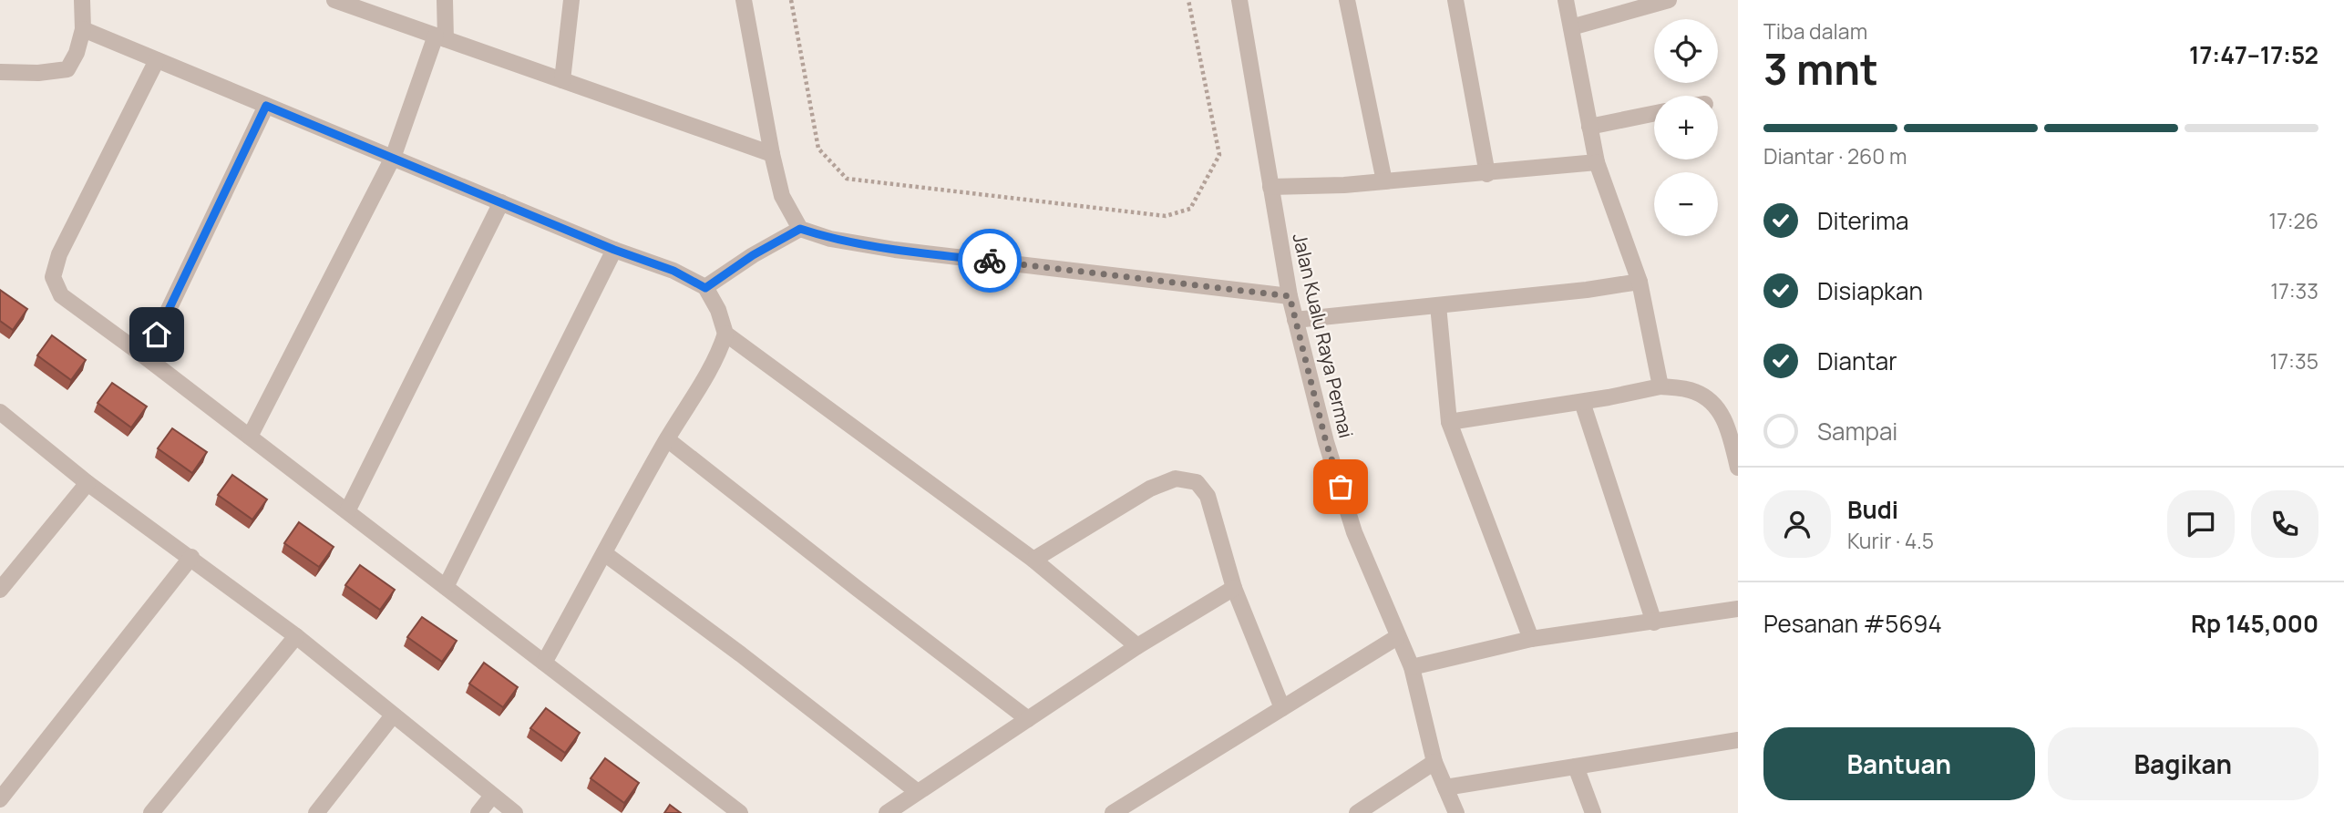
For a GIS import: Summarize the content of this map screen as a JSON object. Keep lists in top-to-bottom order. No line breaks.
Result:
{"streets":{"street":["Jalan Kualu Raya Permai"]},"page":{"heading":["3 mnt","Tiba dalam","17:47–17:52"],"panel":["Budi","Kurir · 4.5","Pesanan #5694","Rp 145,000"],"map_buttons":["+","−"],"bar":"Diantar · 260 m","list":[["Diterima","17:26"],["Disiapkan","17:33"],["Diantar","17:35"],"Sampai"],"buttons":["Bantuan","Bagikan"]}}
